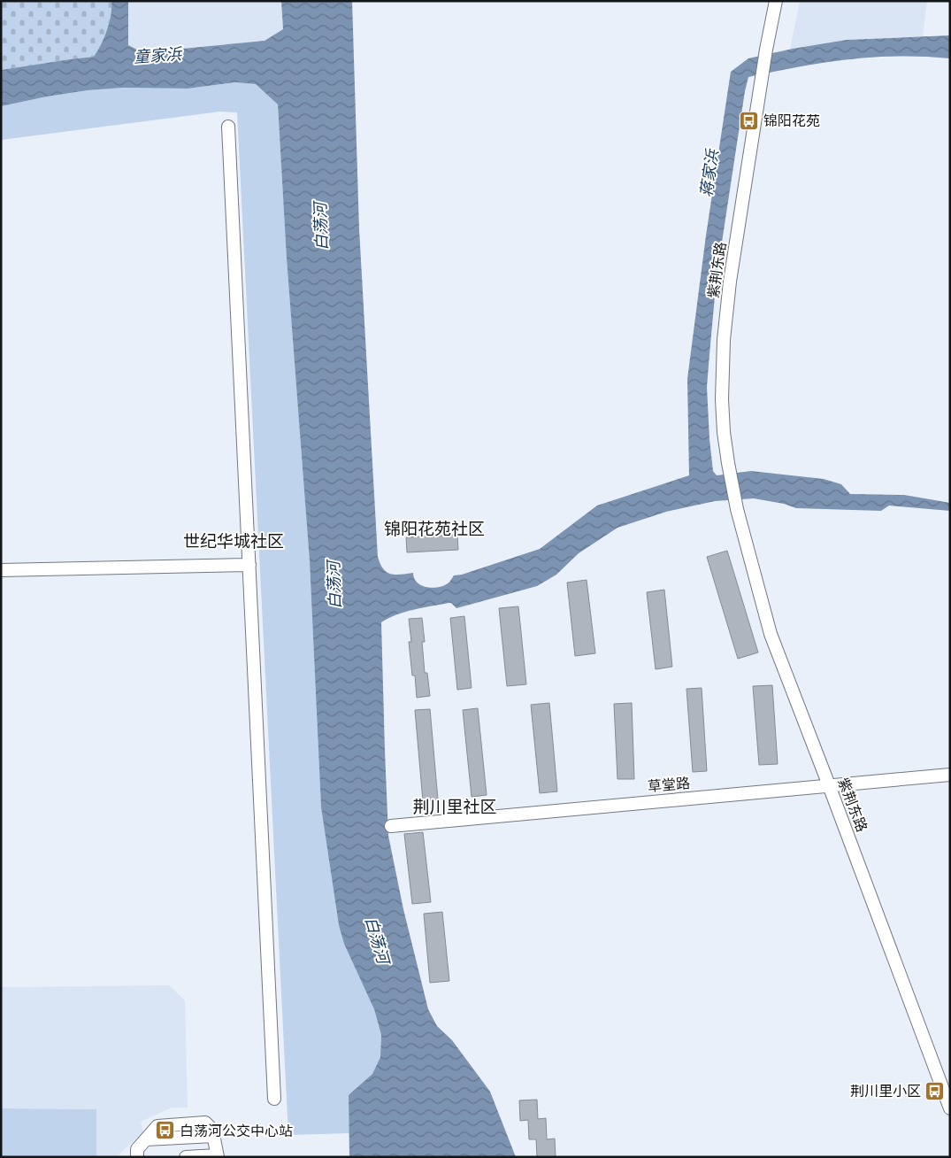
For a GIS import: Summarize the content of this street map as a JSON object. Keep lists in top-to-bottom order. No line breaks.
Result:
{"streets":{"street":["紫荆东路","草堂路"]},"crossings":[["紫荆东路","草堂路"]],"districts":["锦阳花苑社区","世纪华城社区","荆川里社区"],"water":["童家浜","蒋家浜","白荡河"],"places":{"bus stop":["锦阳花苑","荆川里小区","白荡河公交中心站"]}}
